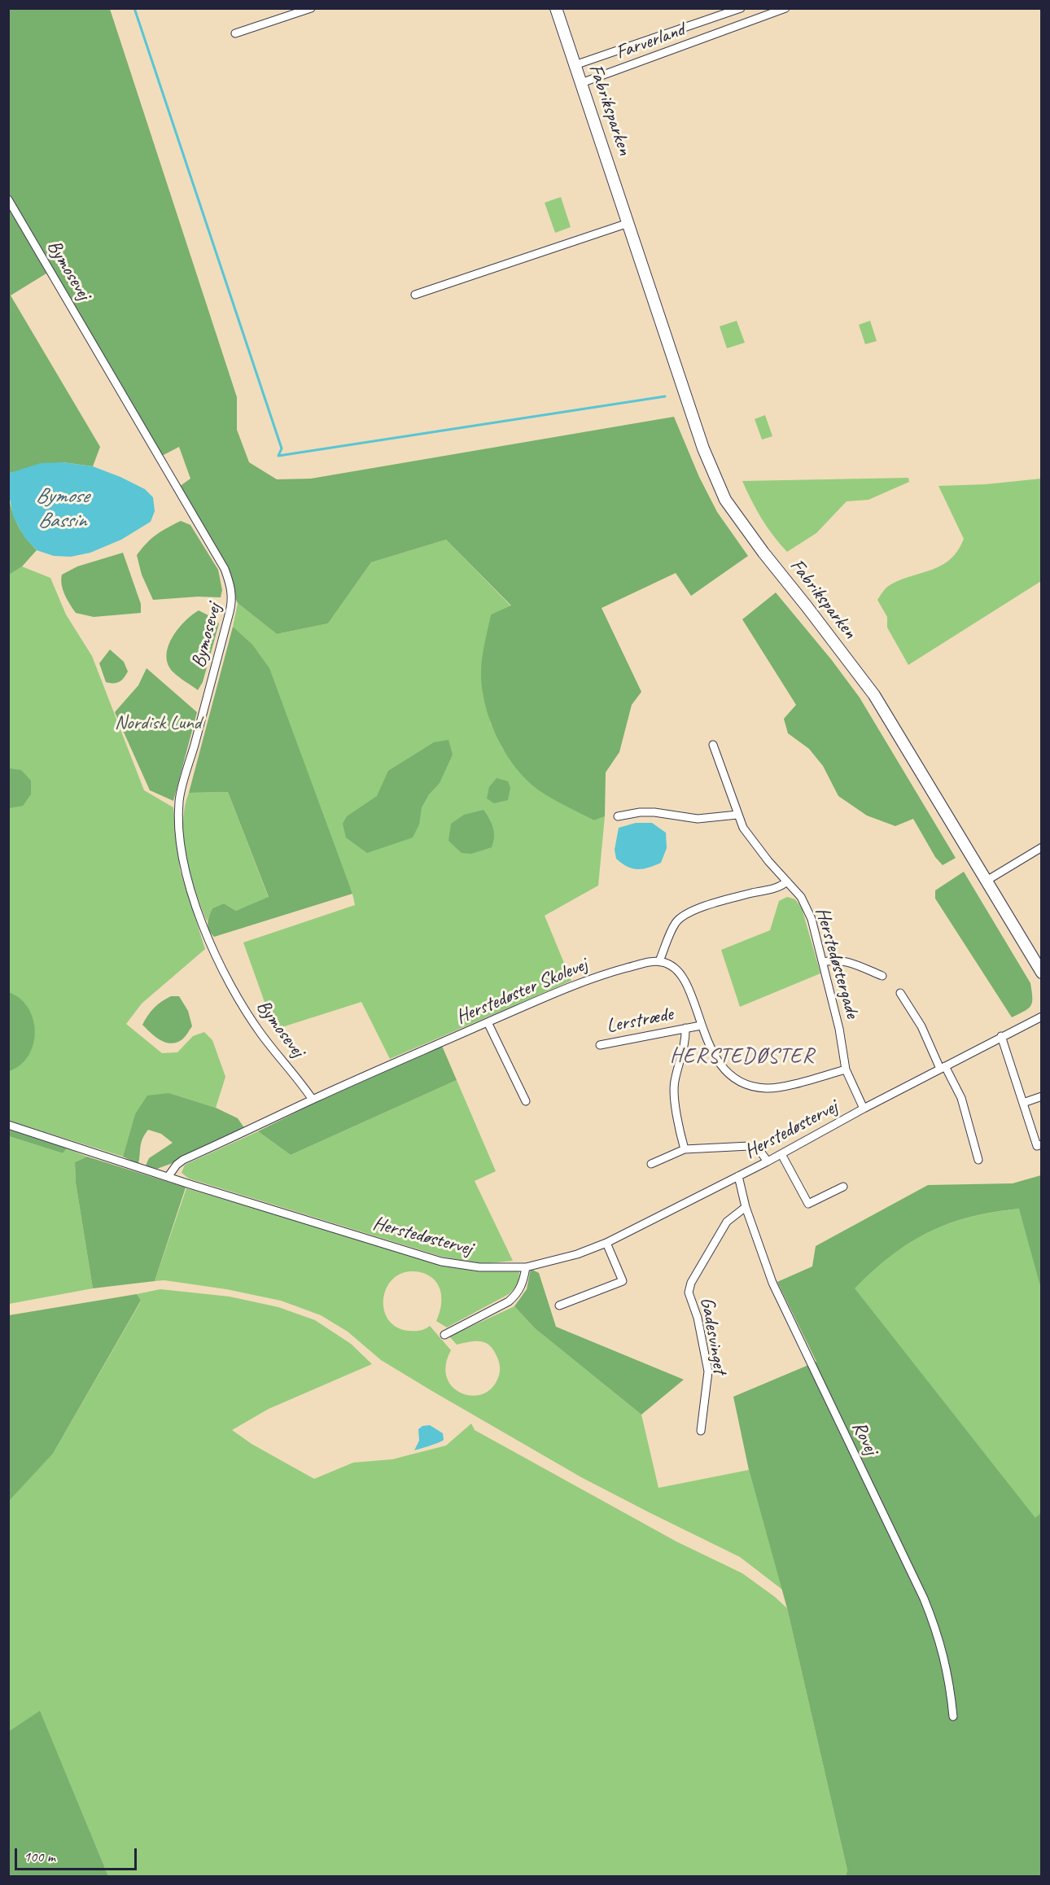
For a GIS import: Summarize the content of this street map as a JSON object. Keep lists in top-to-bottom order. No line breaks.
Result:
{"streets":{"street":["Farverland","Fabriksparken","Bymosevej","Herstedøstergade","Herstedøster Skolevej","Lerstræde","Herstedøstervej","Gadesvinget","Rovej"]},"crossings":[["Farverland","Fabriksparken"],["Bymosevej","Herstedøster Skolevej"],["Herstedøstergade","Herstedøstervej"],["Herstedøster Skolevej","Herstedøstervej"],["Herstedøstervej","Rovej"],["Gadesvinget","Rovej"]],"districts":["HERSTEDØSTER"],"water":["Bymose Bassin"],"parks":["Nordisk Lund"],"scale_bar":"100 m"}
